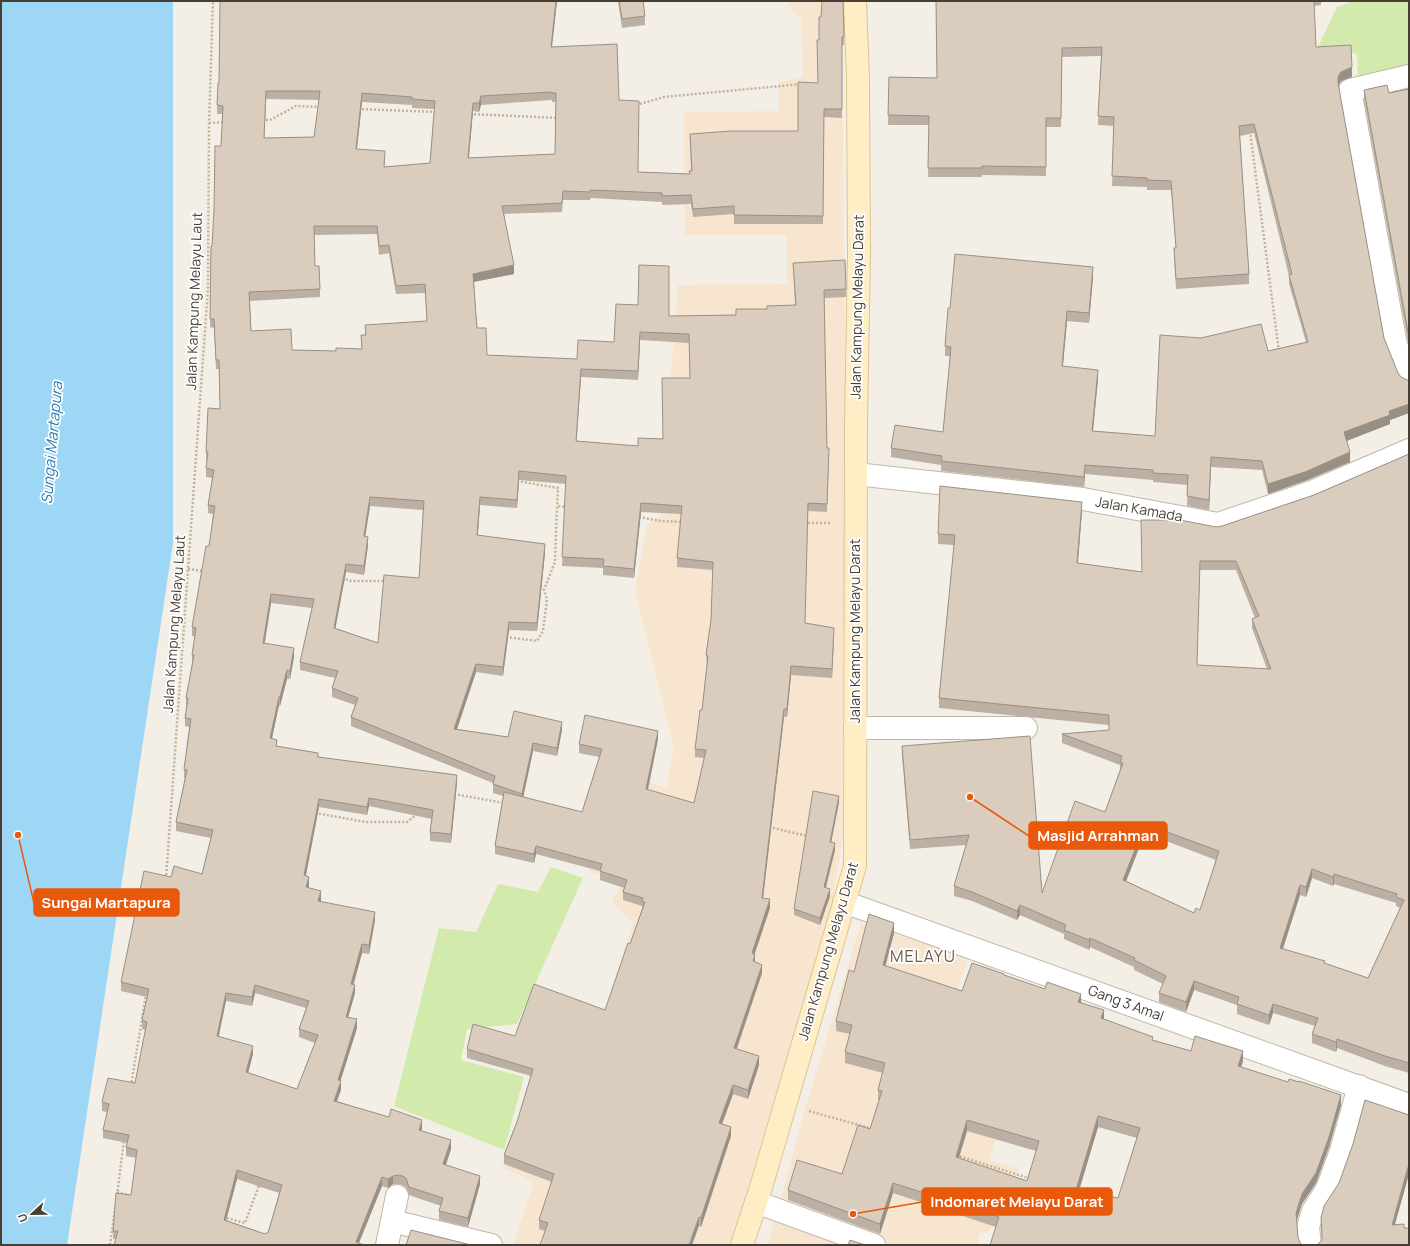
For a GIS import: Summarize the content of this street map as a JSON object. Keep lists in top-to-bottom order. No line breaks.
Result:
{"streets":{"main road":["Jalan Kampung Melayu Darat"],"street":["Jalan Kamada","Gang 3 Amal"],"path":["Jalan Kampung Melayu Laut"]},"crossings":[["Jalan Kampung Melayu Darat","Jalan Kamada"],["Jalan Kampung Melayu Darat","Gang 3 Amal"]],"districts":["MELAYU"],"water":["Sungai Martapura"],"places":["Masjid Arrahman","Sungai Martapura","Indomaret Melayu Darat"],"north":"left"}
